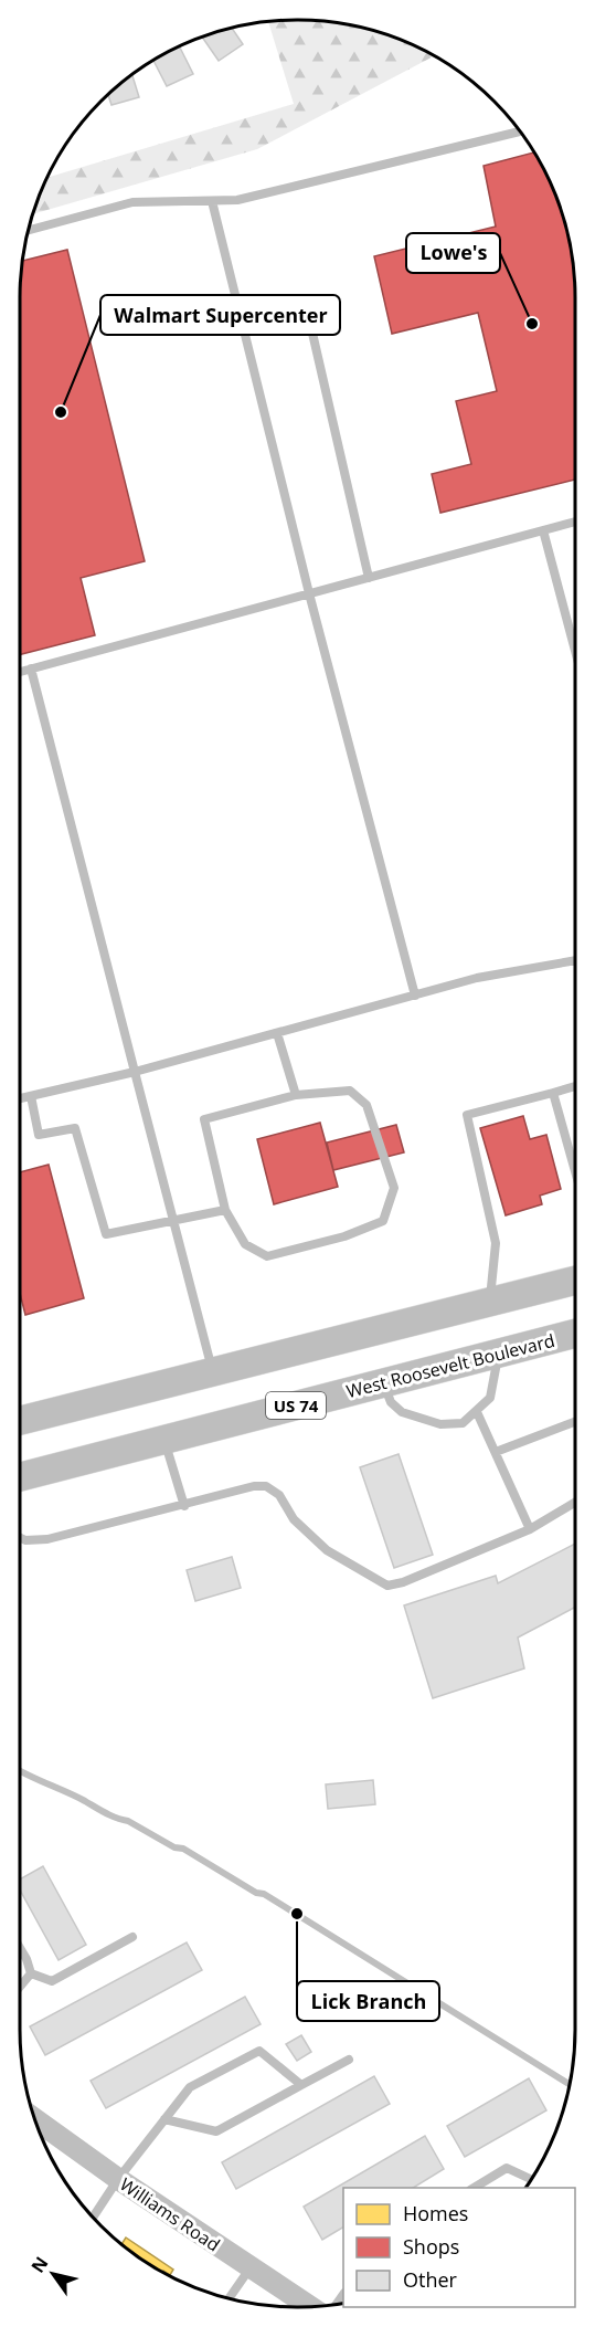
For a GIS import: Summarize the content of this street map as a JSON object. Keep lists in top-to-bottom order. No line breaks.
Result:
{"streets":{"highway":["West Roosevelt Boulevard","US 74"],"street":["Williams Road"]},"places":["Lowe's","Walmart Supercenter","Lick Branch"],"legend":["Homes","Shops","Other"],"north":"top left"}
